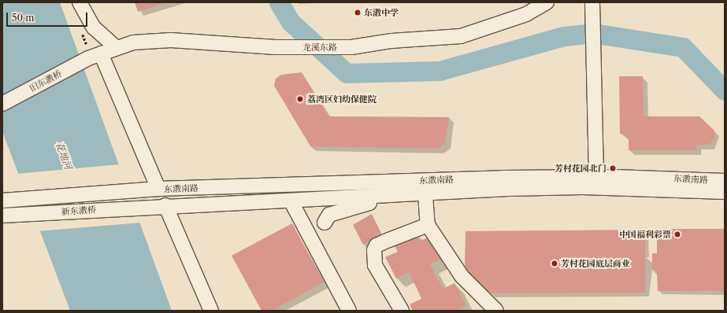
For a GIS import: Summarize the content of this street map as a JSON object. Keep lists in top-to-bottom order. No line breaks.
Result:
{"streets":{"street":["龙溪东路","旧东漖桥","东漖南路","新东漖桥"]},"crossings":[["龙溪东路","旧东漖桥"],["东漖南路","新东漖桥"]],"water":["花地河"],"places":["东漖中学","荔湾区妇幼保健院","芳村花园北门","中国福利彩票","芳村花园底层商业"],"scale_bar":"50 m"}
